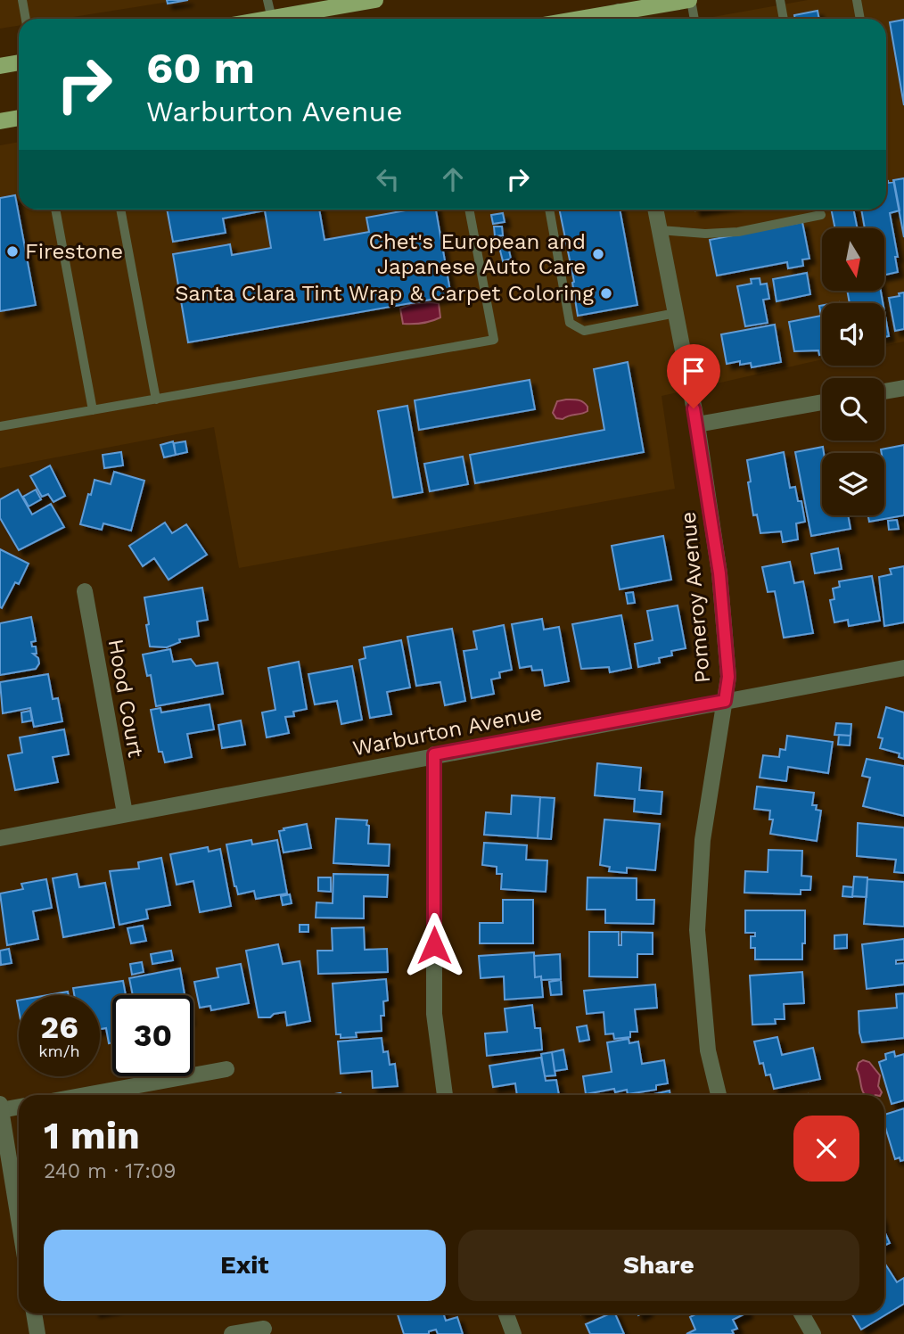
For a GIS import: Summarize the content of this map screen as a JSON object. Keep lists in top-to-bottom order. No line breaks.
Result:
{"streets":{"street":["Pomeroy Avenue","Hood Court","Warburton Avenue"]},"crossings":[["Pomeroy Avenue","Warburton Avenue"],["Hood Court","Warburton Avenue"]],"places":["Firestone","Chet's European and Japanese Auto Care","Santa Clara Tint Wrap & Carpet Coloring"],"north":"bottom","page":{"turn":["60 m","Warburton Avenue"],"speed":"26 km/h","limit":"30","heading":["1 min","240 m · 17:09"],"buttons":["Exit","Share"]}}
